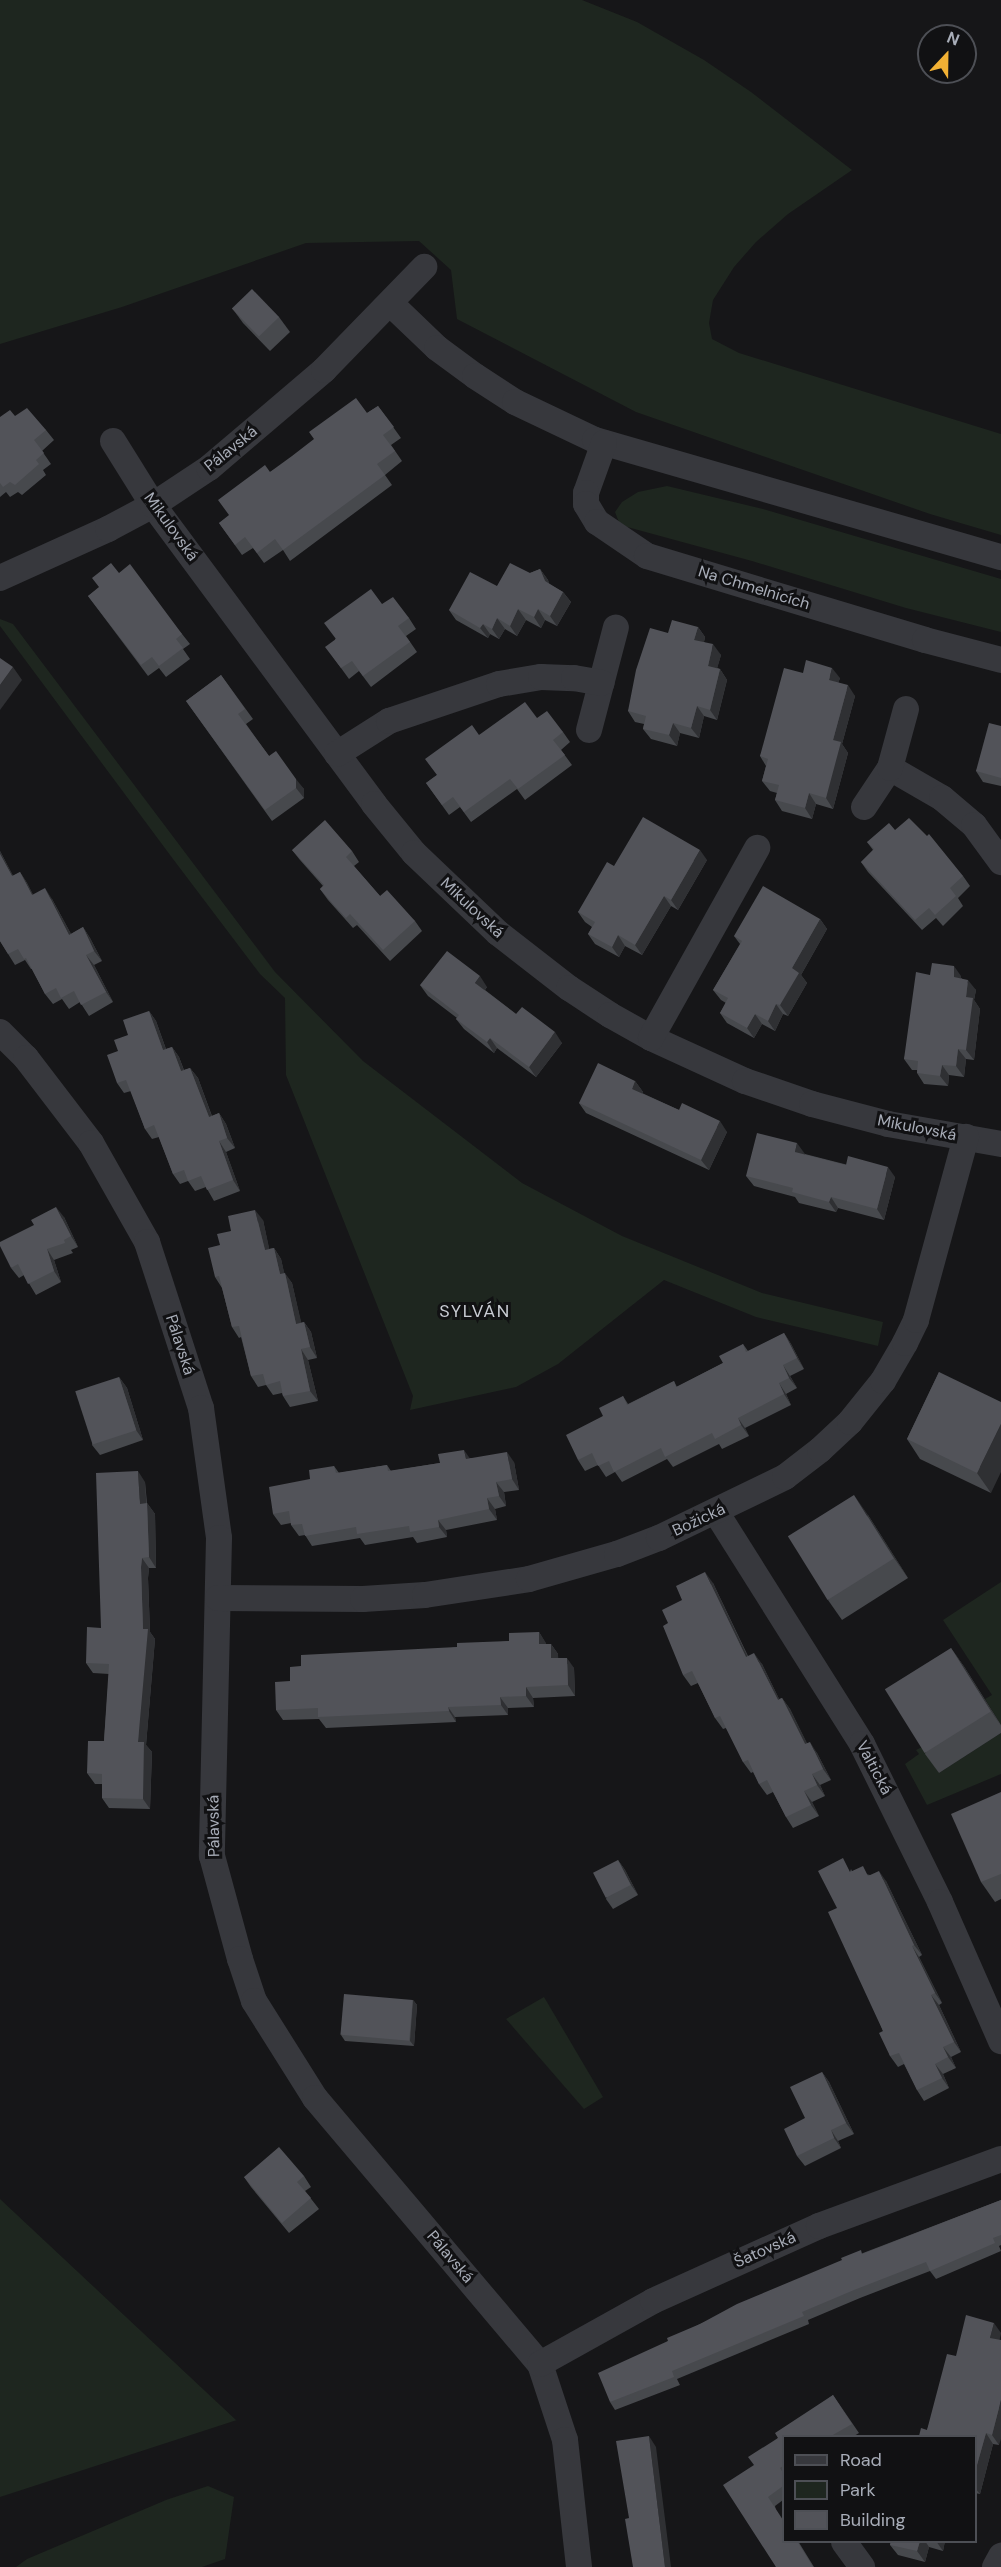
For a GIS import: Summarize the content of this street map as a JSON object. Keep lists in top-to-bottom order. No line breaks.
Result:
{"streets":{"street":["Pálavská","Mikulovská","Na Chmelnicích","Božická","Valtická","Šatovská"]},"crossings":[["Pálavská","Mikulovská"],["Pálavská","Božická"],["Pálavská","Šatovská"],["Mikulovská","Božická"],["Božická","Valtická"]],"districts":["SYLVÁN"],"legend":["Road","Park","Building"],"north":"top"}
